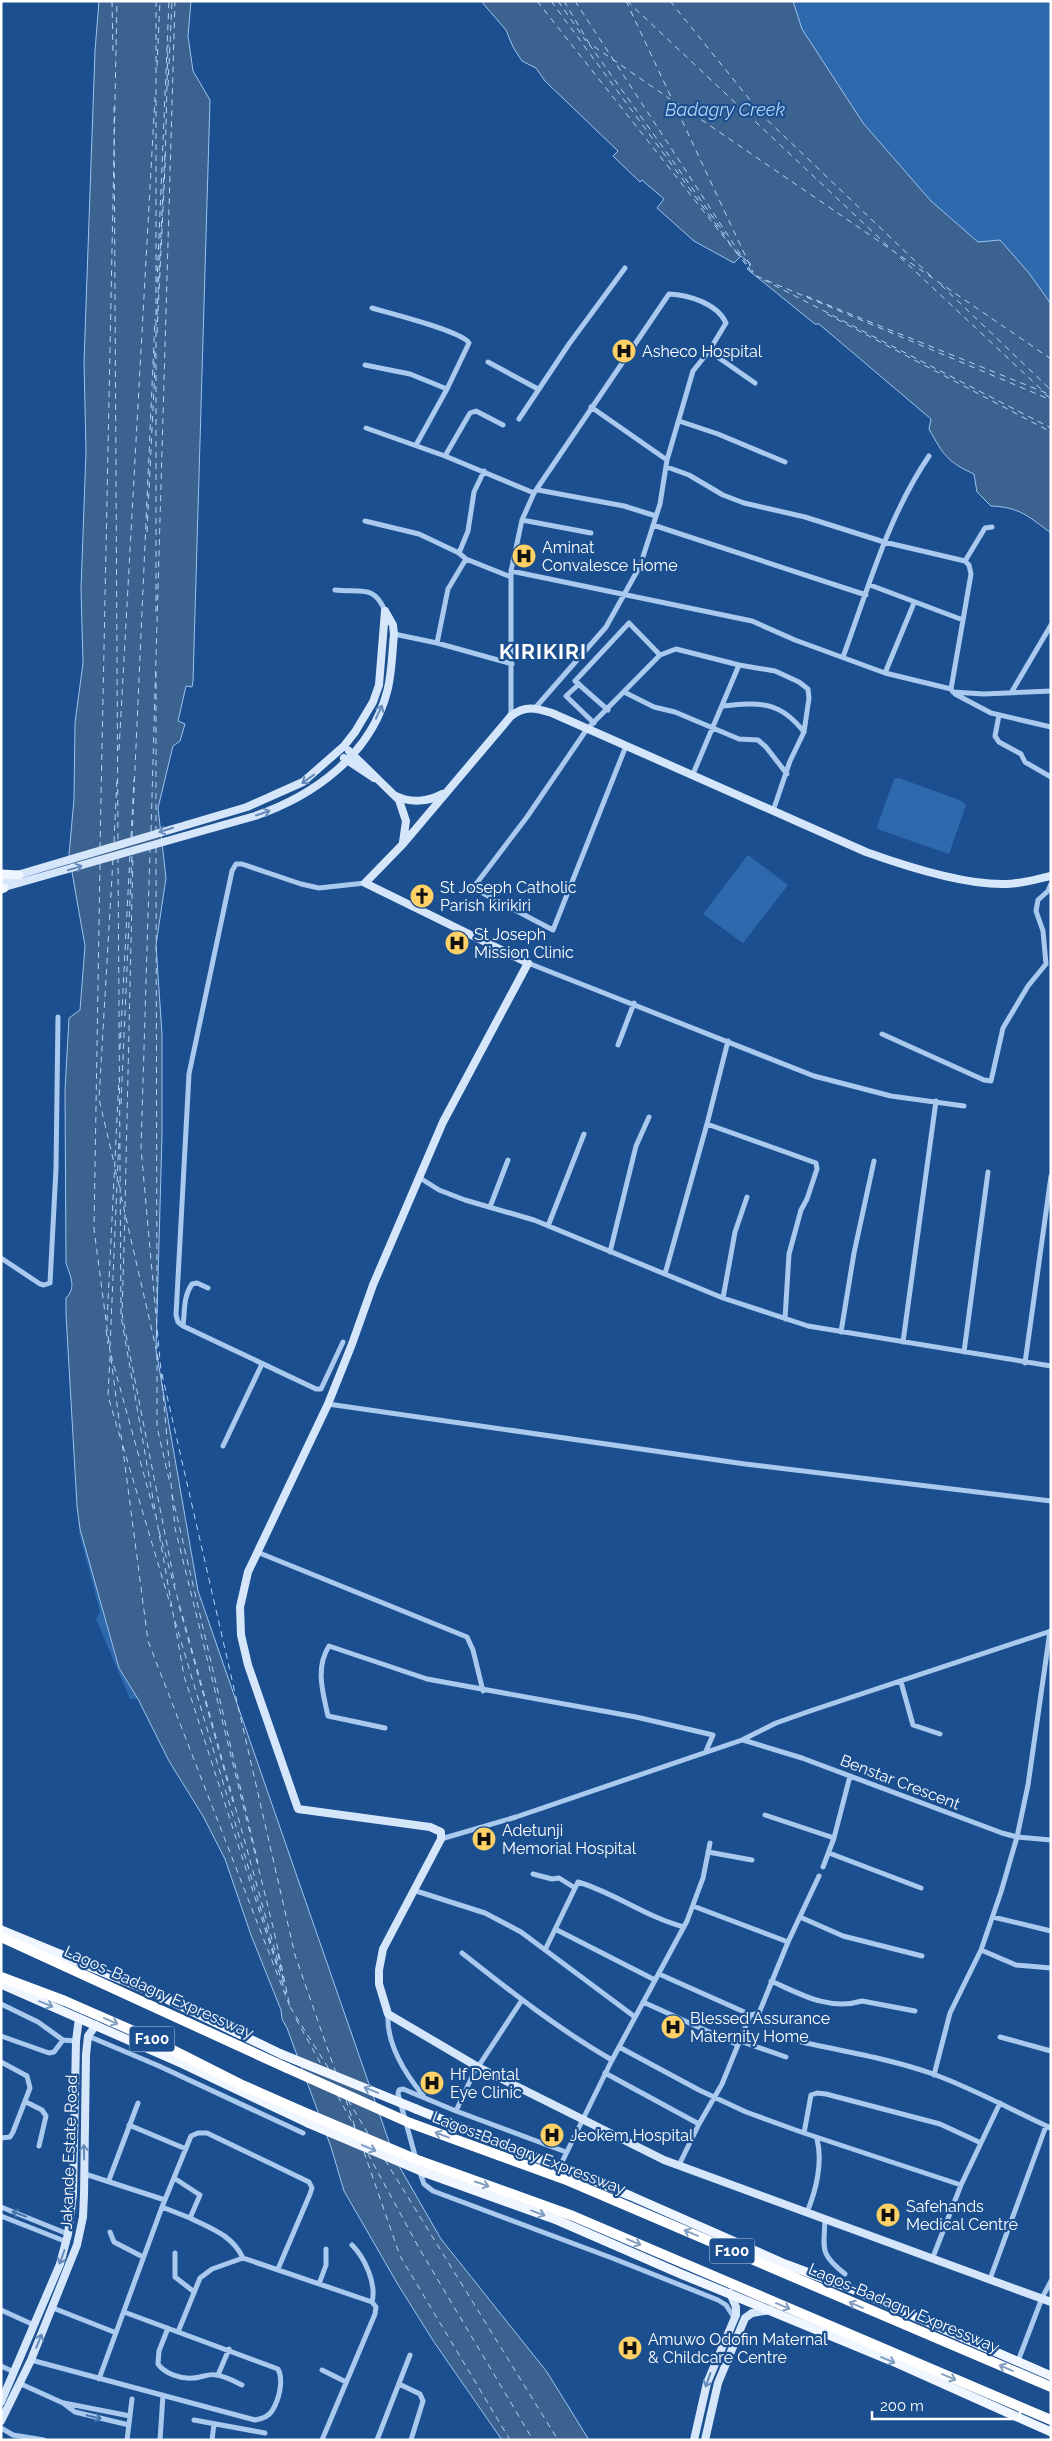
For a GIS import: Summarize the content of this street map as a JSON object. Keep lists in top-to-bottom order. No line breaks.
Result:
{"streets":{"highway":["Lagos-Badagry Expressway","F100"],"main road":["Jakande Estate Road"],"street":["Benstar Crescent"]},"districts":["KIRIKIRI"],"water":["Badagry Creek"],"places":{"hospital":["Asheco Hospital","Aminat Convalesce Home","St Joseph Mission Clinic","Adetunji Memorial Hospital","Blessed Assurance Maternity Home","Hf Dental Eye Clinic","Jeokem Hospital","Safehands Medical Centre","Amuwo Odofin Maternal & Childcare Centre"],"church":["St Joseph Catholic Parish kirikiri"]},"scale_bar":"200 m"}
